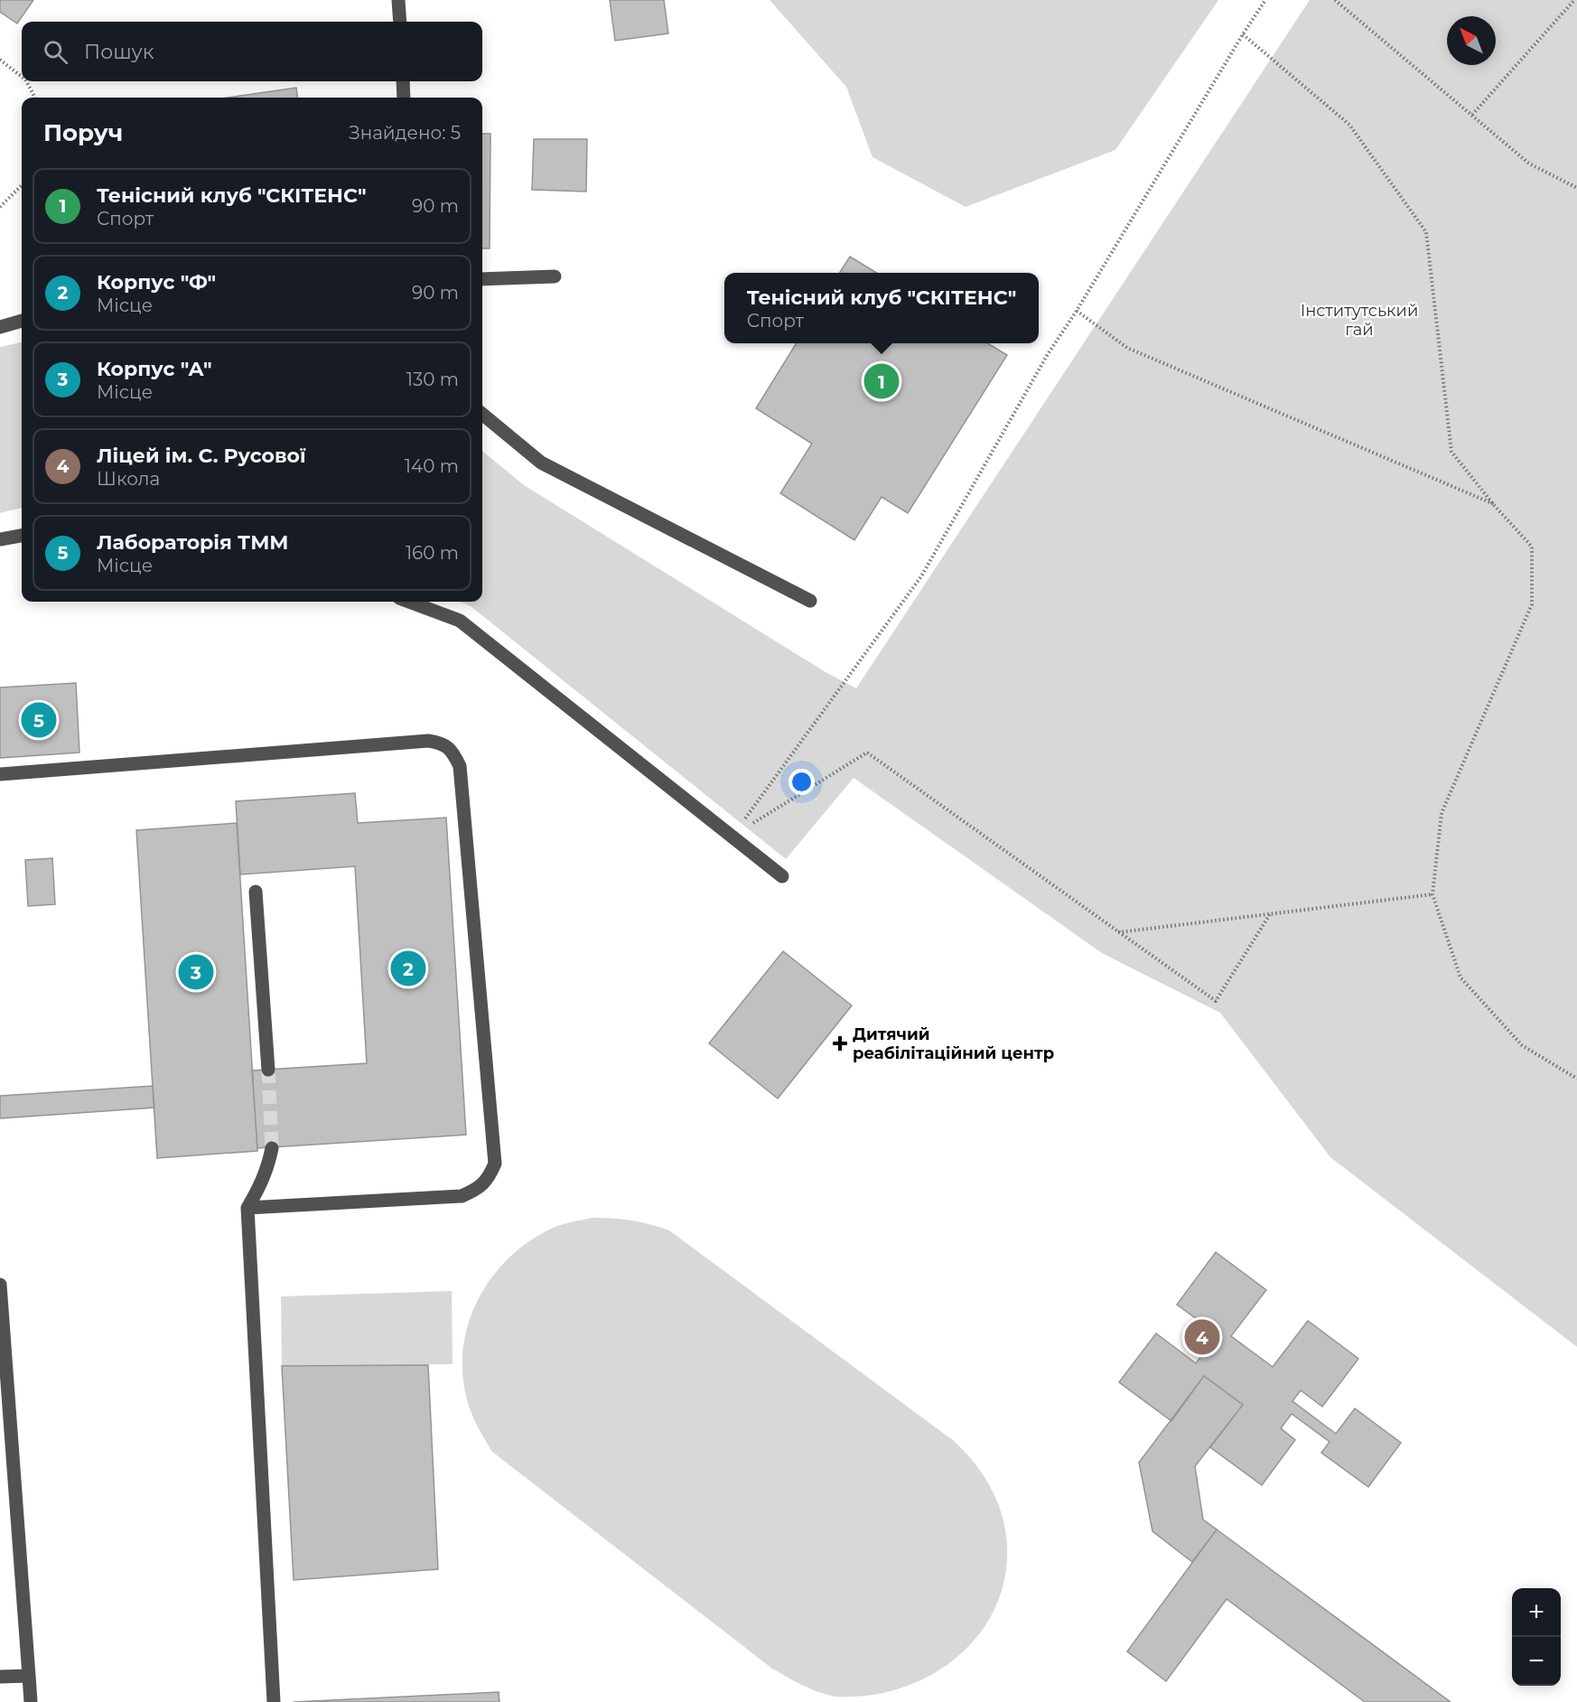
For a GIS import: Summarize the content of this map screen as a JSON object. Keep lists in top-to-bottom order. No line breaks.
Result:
{"parks":["Інститутський гай"],"places":{"health":["Дитячий реабілітаційний центр"]},"north":"top left","page":{"search":"Пошук","heading":["Поруч","Знайдено: 5"],"list":[{"mark":"1","name":"Тенісний клуб \"СКІТЕНС\"","note":"Спорт","value":"90 m"},{"mark":"2","name":"Корпус \"Ф\"","note":"Місце","value":"90 m"},{"mark":"3","name":"Корпус \"А\"","note":"Місце","value":"130 m"},{"mark":"4","name":"Ліцей ім. С. Русової","note":"Школа","value":"140 m"},{"mark":"5","name":"Лабораторія ТММ","note":"Місце","value":"160 m"}],"popup":["Тенісний клуб \"СКІТЕНС\"","Спорт"],"pins":["1","5","2","3","4"],"map_buttons":["+","−"]}}
